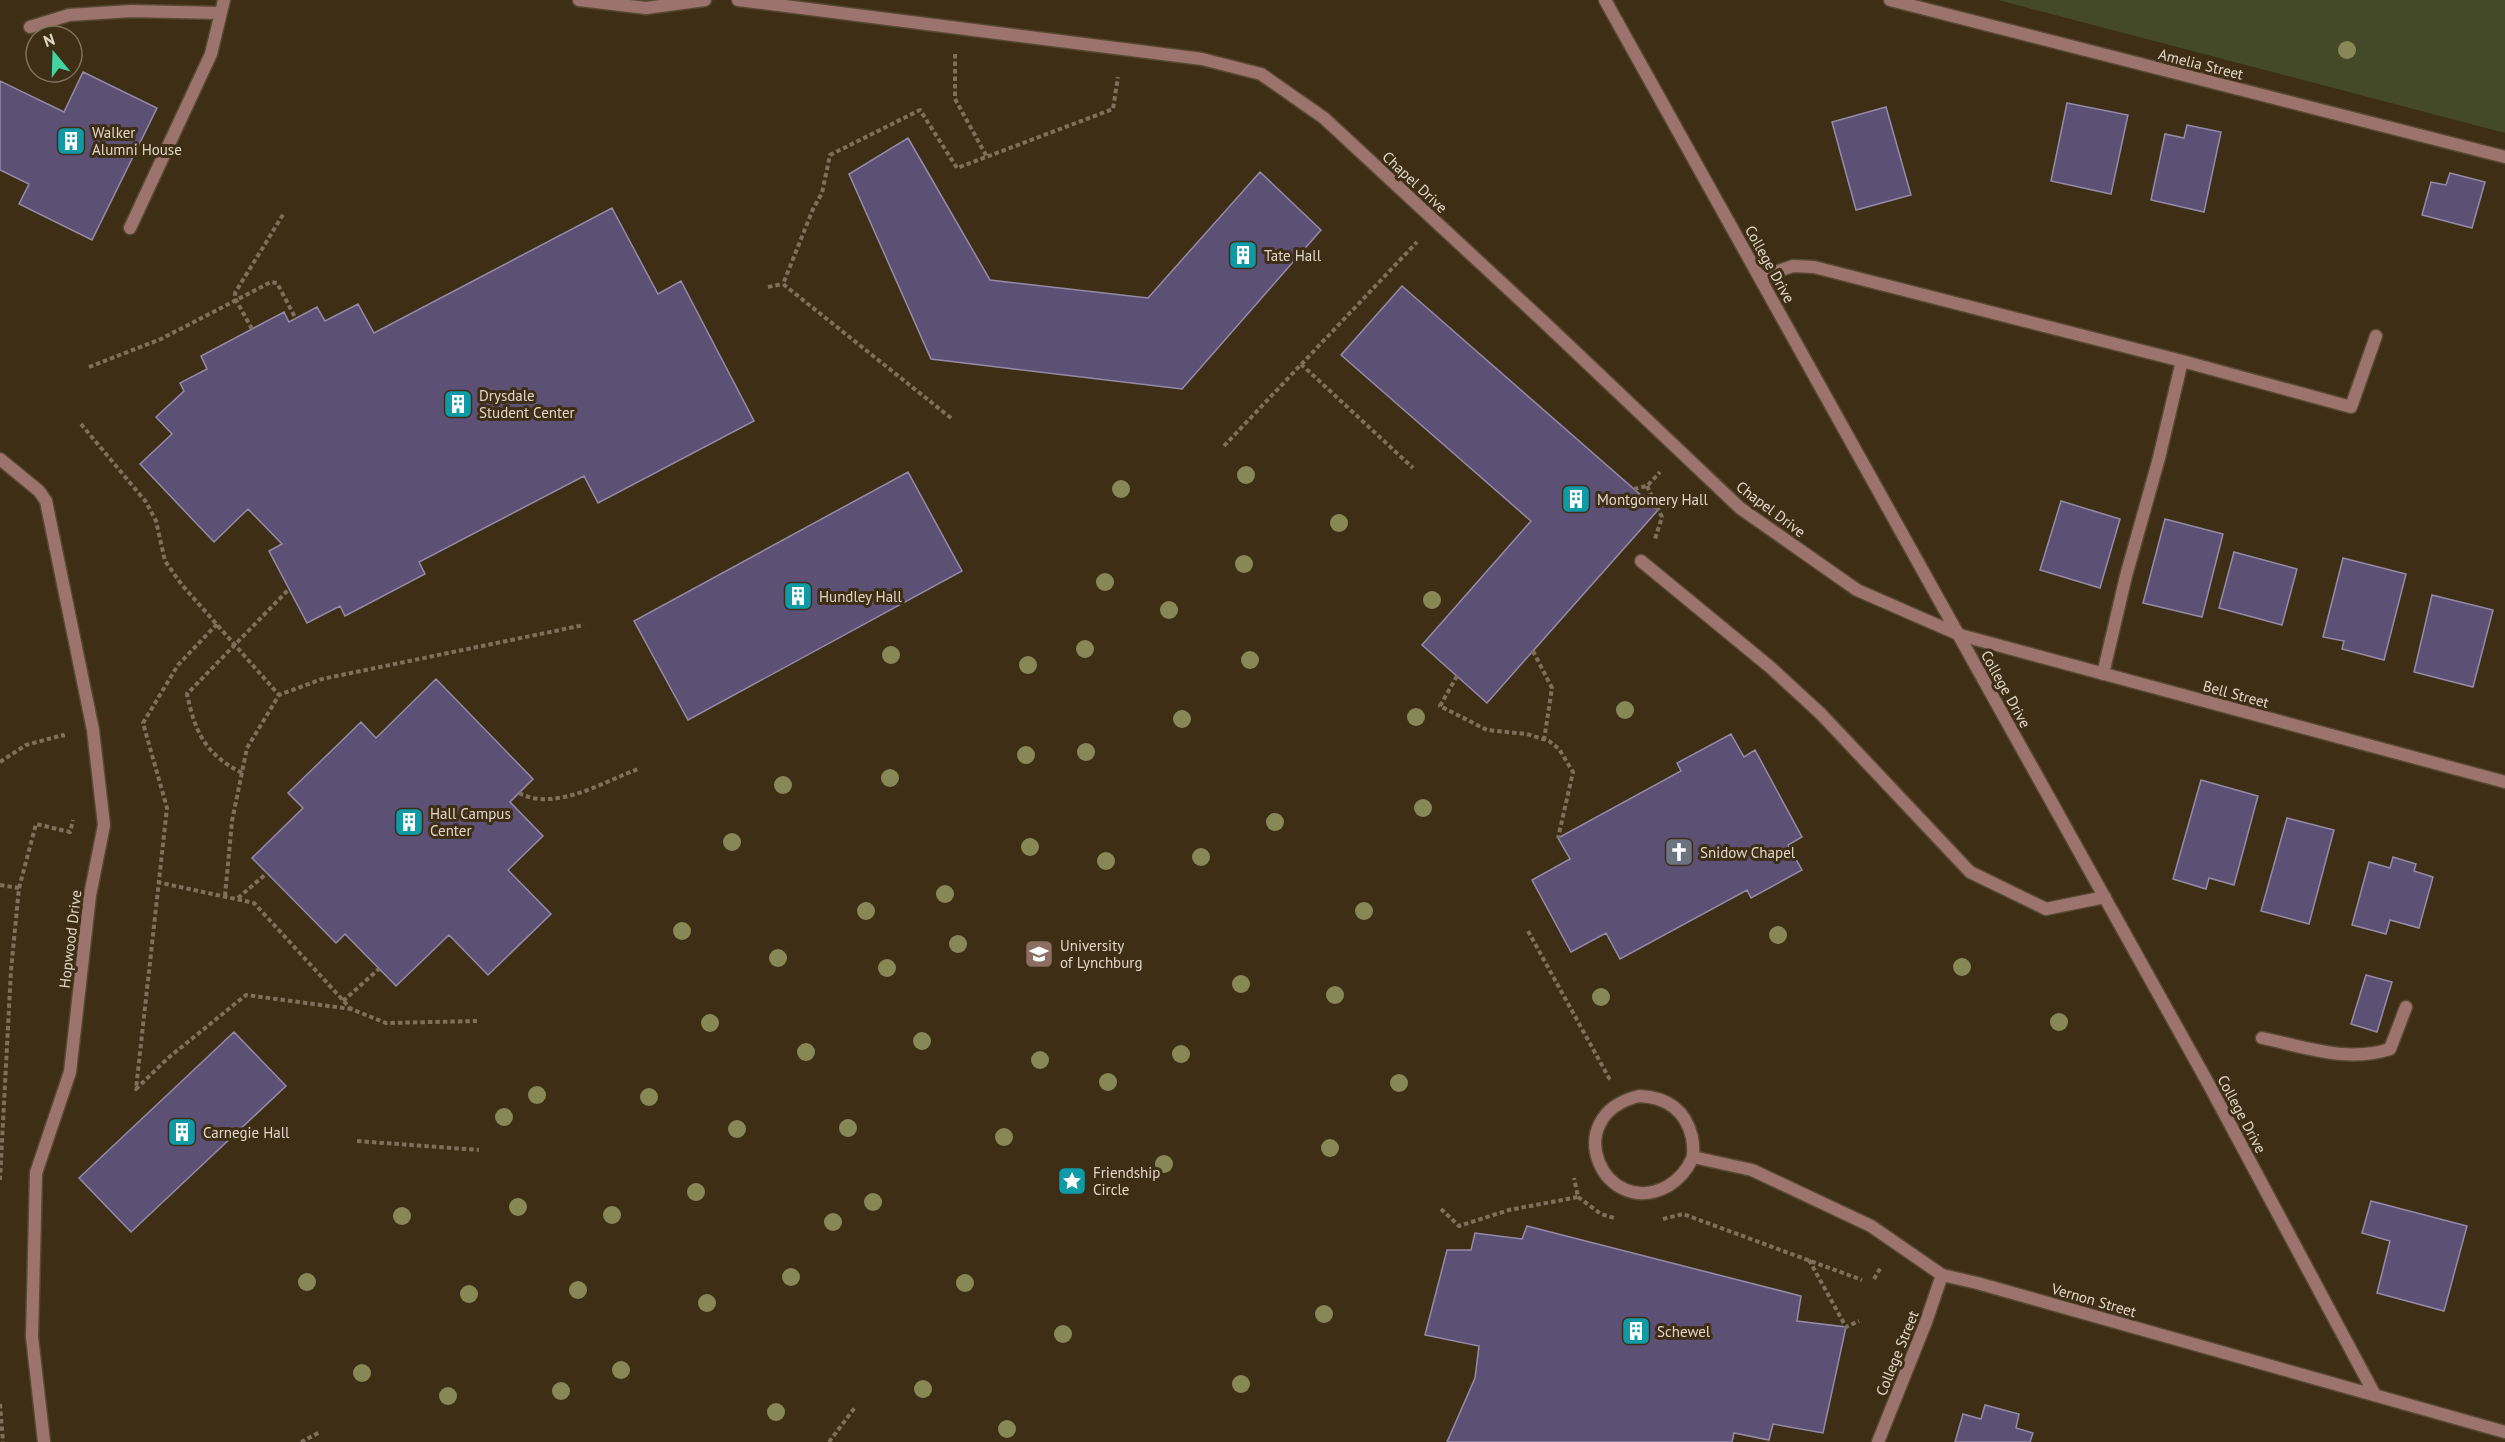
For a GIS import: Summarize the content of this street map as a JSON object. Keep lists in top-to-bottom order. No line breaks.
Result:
{"streets":{"street":["Amelia Street","Chapel Drive","College Drive","Bell Street","Hopwood Drive","Vernon Street","College Street"]},"crossings":[["Chapel Drive","College Drive"],["Chapel Drive","Bell Street"],["College Drive","Bell Street"],["College Drive","Vernon Street"],["Vernon Street","College Street"]],"places":{"building":["Walker Alumni House","Tate Hall","Drysdale Student Center","Montgomery Hall","Hundley Hall","Hall Campus Center","Carnegie Hall","Schewel"],"church":["Snidow Chapel"],"school or university":["University of Lynchburg"],"place":["Friendship Circle"]},"north":"top"}
